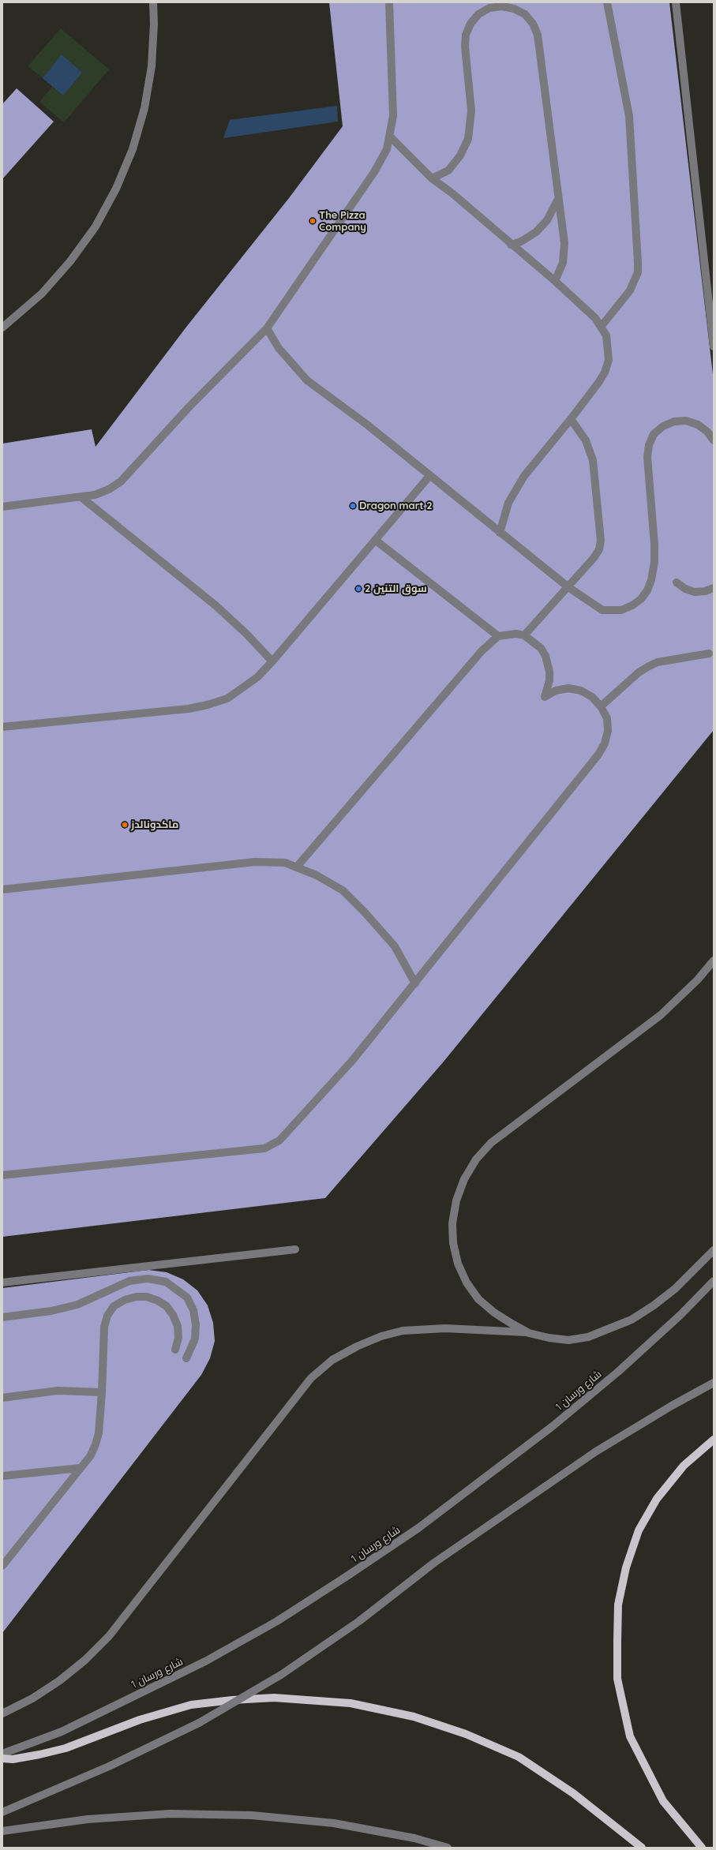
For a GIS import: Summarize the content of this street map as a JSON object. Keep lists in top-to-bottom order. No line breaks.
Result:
{"streets":{"street":["شارع ورسان 1"]},"places":["The Pizza Company","Dragon mart 2","سوق التنين 2","ماكدونالدز"]}
